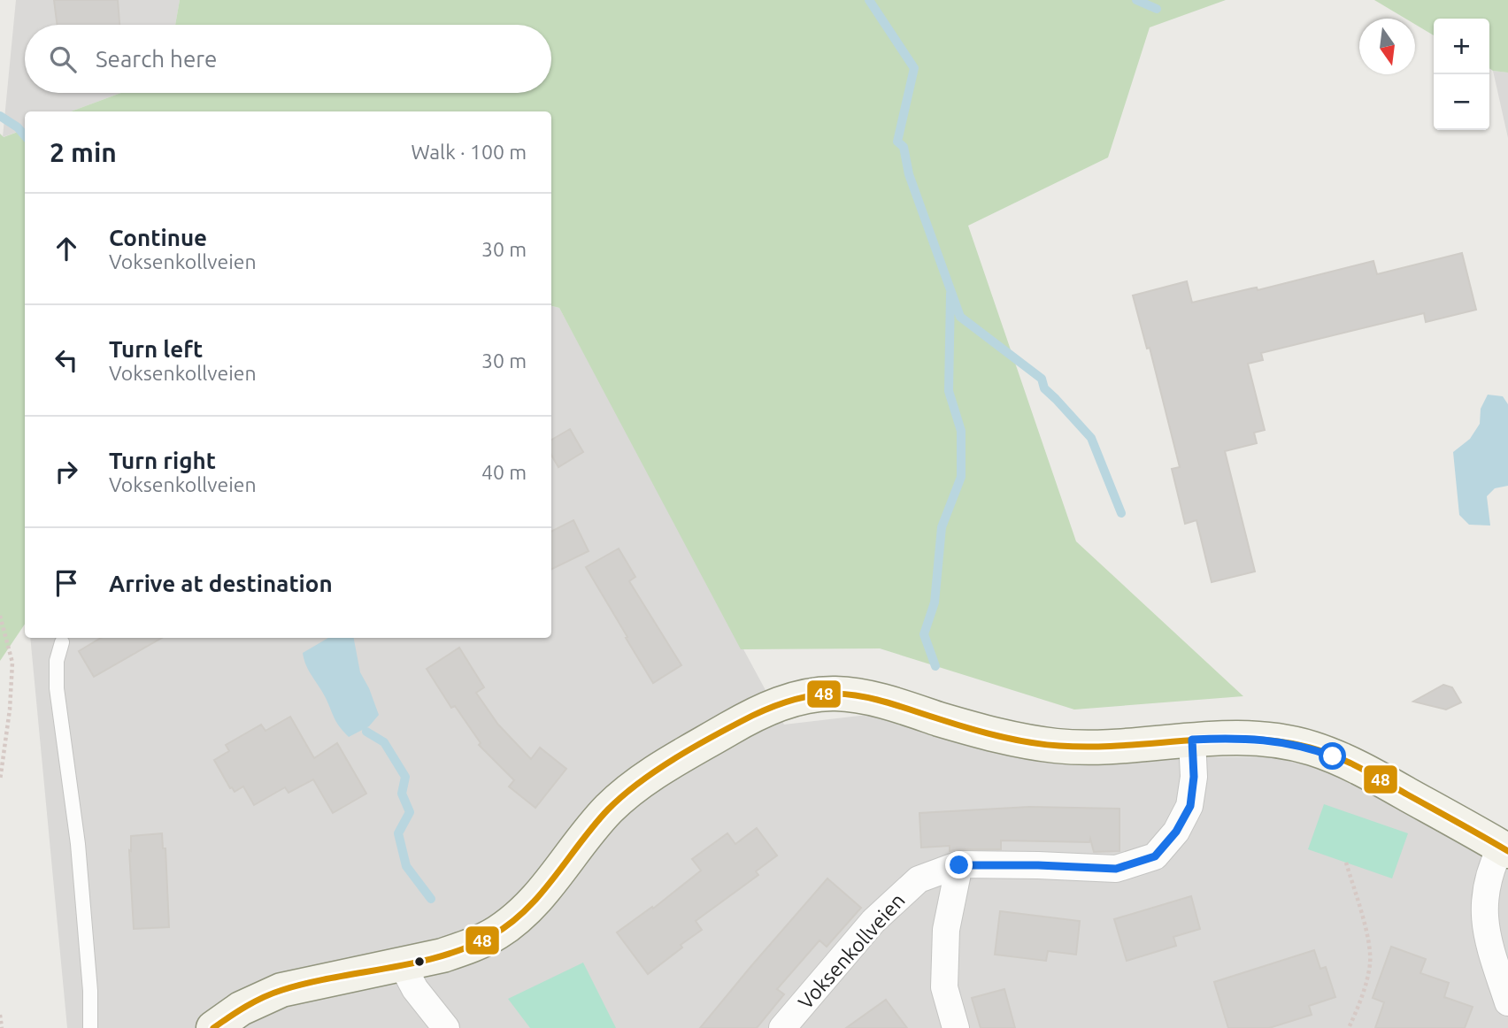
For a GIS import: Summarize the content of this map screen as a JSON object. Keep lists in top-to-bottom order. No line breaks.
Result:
{"streets":{"street":["Voksenkollveien"]},"lines":["transit line 48"],"north":"bottom","page":{"map_buttons":["+","−"],"search":"Search here","heading":["2 min","Walk · 100 m"],"list":[["Continue","Voksenkollveien","30 m"],["Turn left","Voksenkollveien","30 m"],["Turn right","Voksenkollveien","40 m"],"Arrive at destination"]}}
